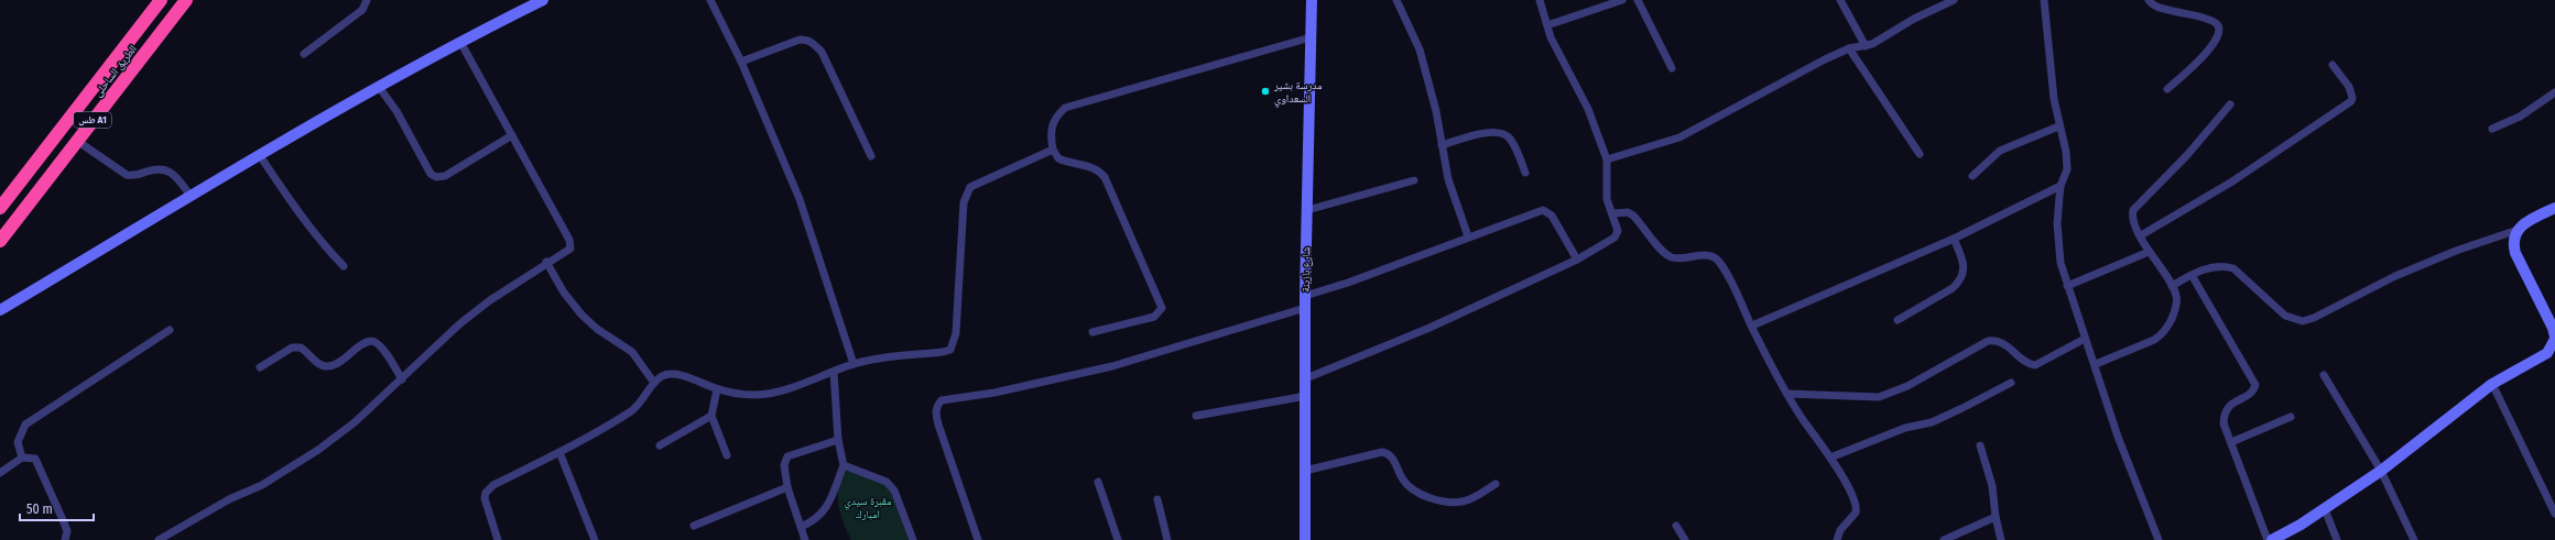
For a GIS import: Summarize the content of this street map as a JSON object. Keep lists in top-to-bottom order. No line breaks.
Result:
{"streets":{"highway":["الطريق الساحلى","طس A1"],"street":["شارع بازينة"]},"parks":["مقبرة سيدي امبارك"],"places":["مدرسة بشير السعداوي"],"scale_bar":"50 m"}
